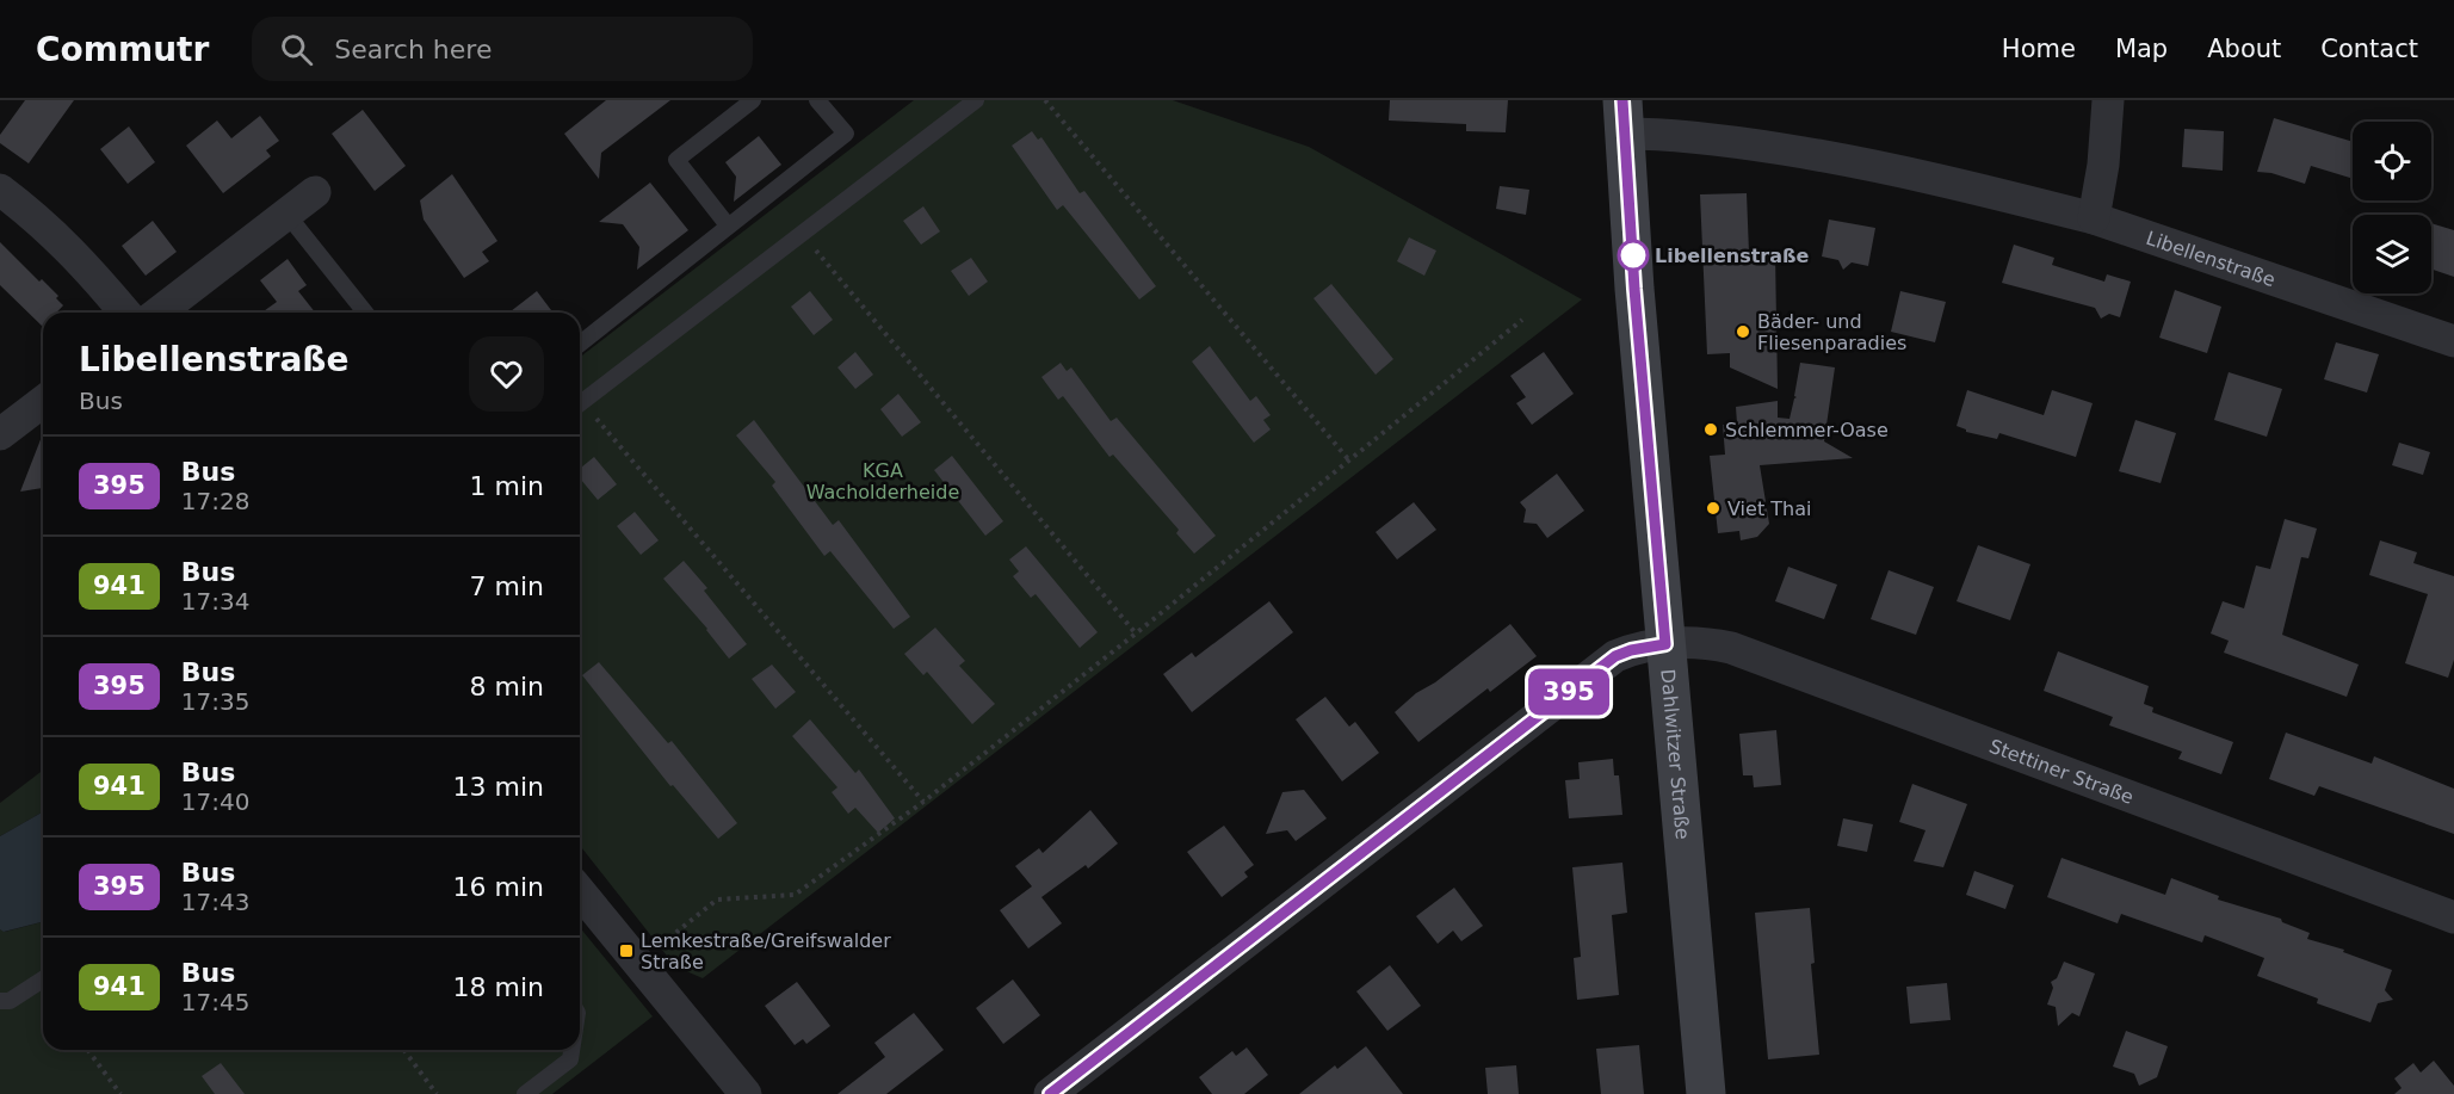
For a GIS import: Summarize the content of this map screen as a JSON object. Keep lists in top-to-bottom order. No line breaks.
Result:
{"streets":{"main road":["Dahlwitzer Straße"],"street":["Libellenstraße","Stettiner Straße"]},"crossings":[["Libellenstraße","Dahlwitzer Straße"],["Dahlwitzer Straße","Stettiner Straße"]],"parks":["KGA Wacholderheide"],"places":{"other":["Libellenstraße","Bäder- und Fliesenparadies","Schlemmer-Oase","Viet Thai"],"transit":["Lemkestraße/Greifswalder Straße"]},"lines":["bus line 395"],"page":{"header":"Commutr","search":"Search here","nav":["Home","Map","About","Contact"],"on_map":"395","heading":["Libellenstraße","Bus"],"list":[{"mark":"395","name":"Bus","note":"17:28","value":"1 min"},{"mark":"941","name":"Bus","note":"17:34","value":"7 min"},{"mark":"395","name":"Bus","note":"17:35","value":"8 min"},{"mark":"941","name":"Bus","note":"17:40","value":"13 min"},{"mark":"395","name":"Bus","note":"17:43","value":"16 min"},{"mark":"941","name":"Bus","note":"17:45","value":"18 min"}]}}
